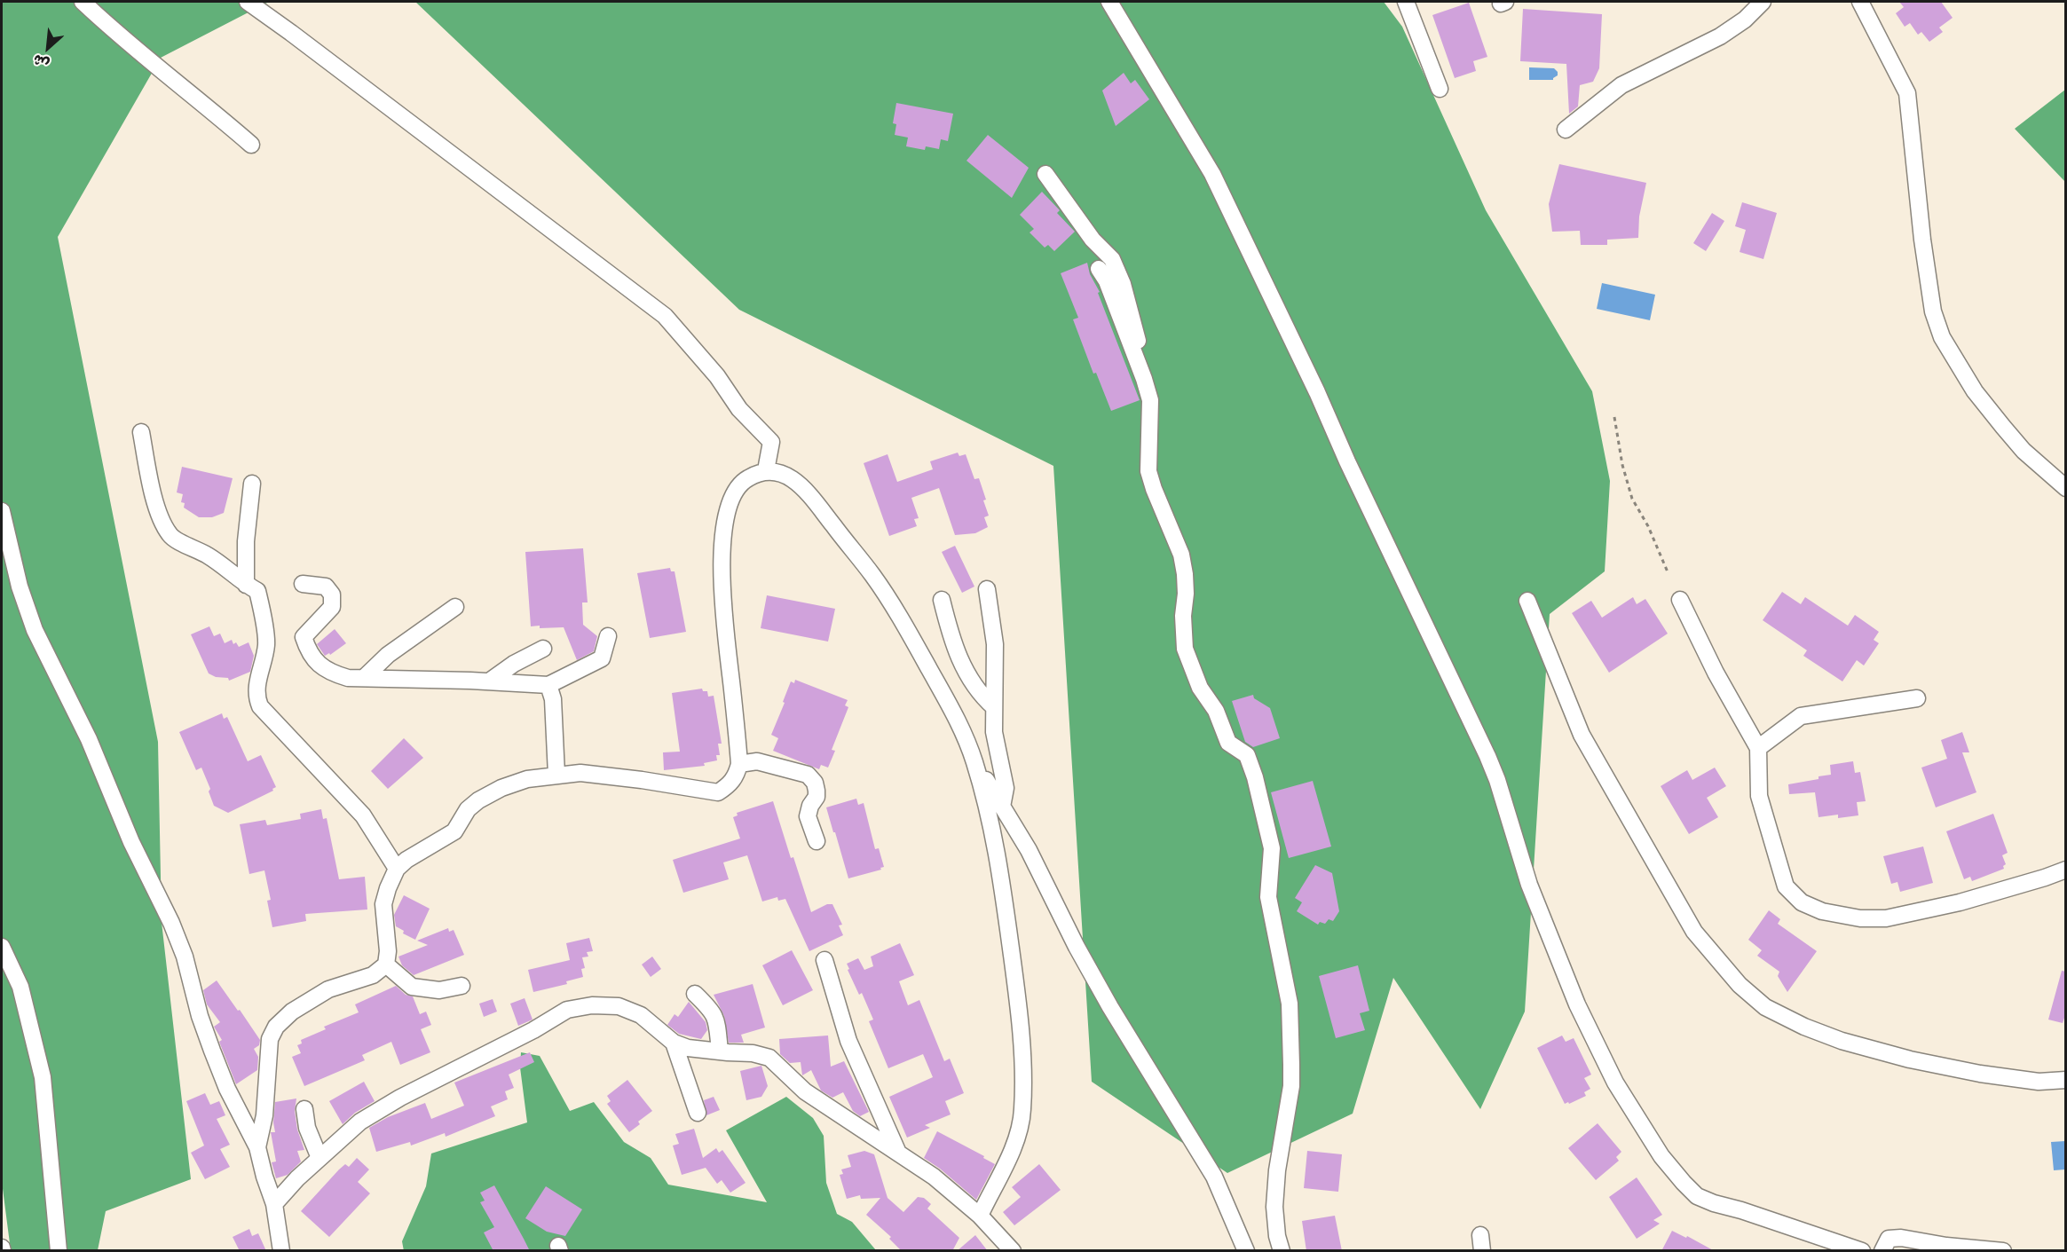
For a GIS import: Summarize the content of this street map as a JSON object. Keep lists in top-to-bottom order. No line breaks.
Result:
{"north":"bottom left"}
